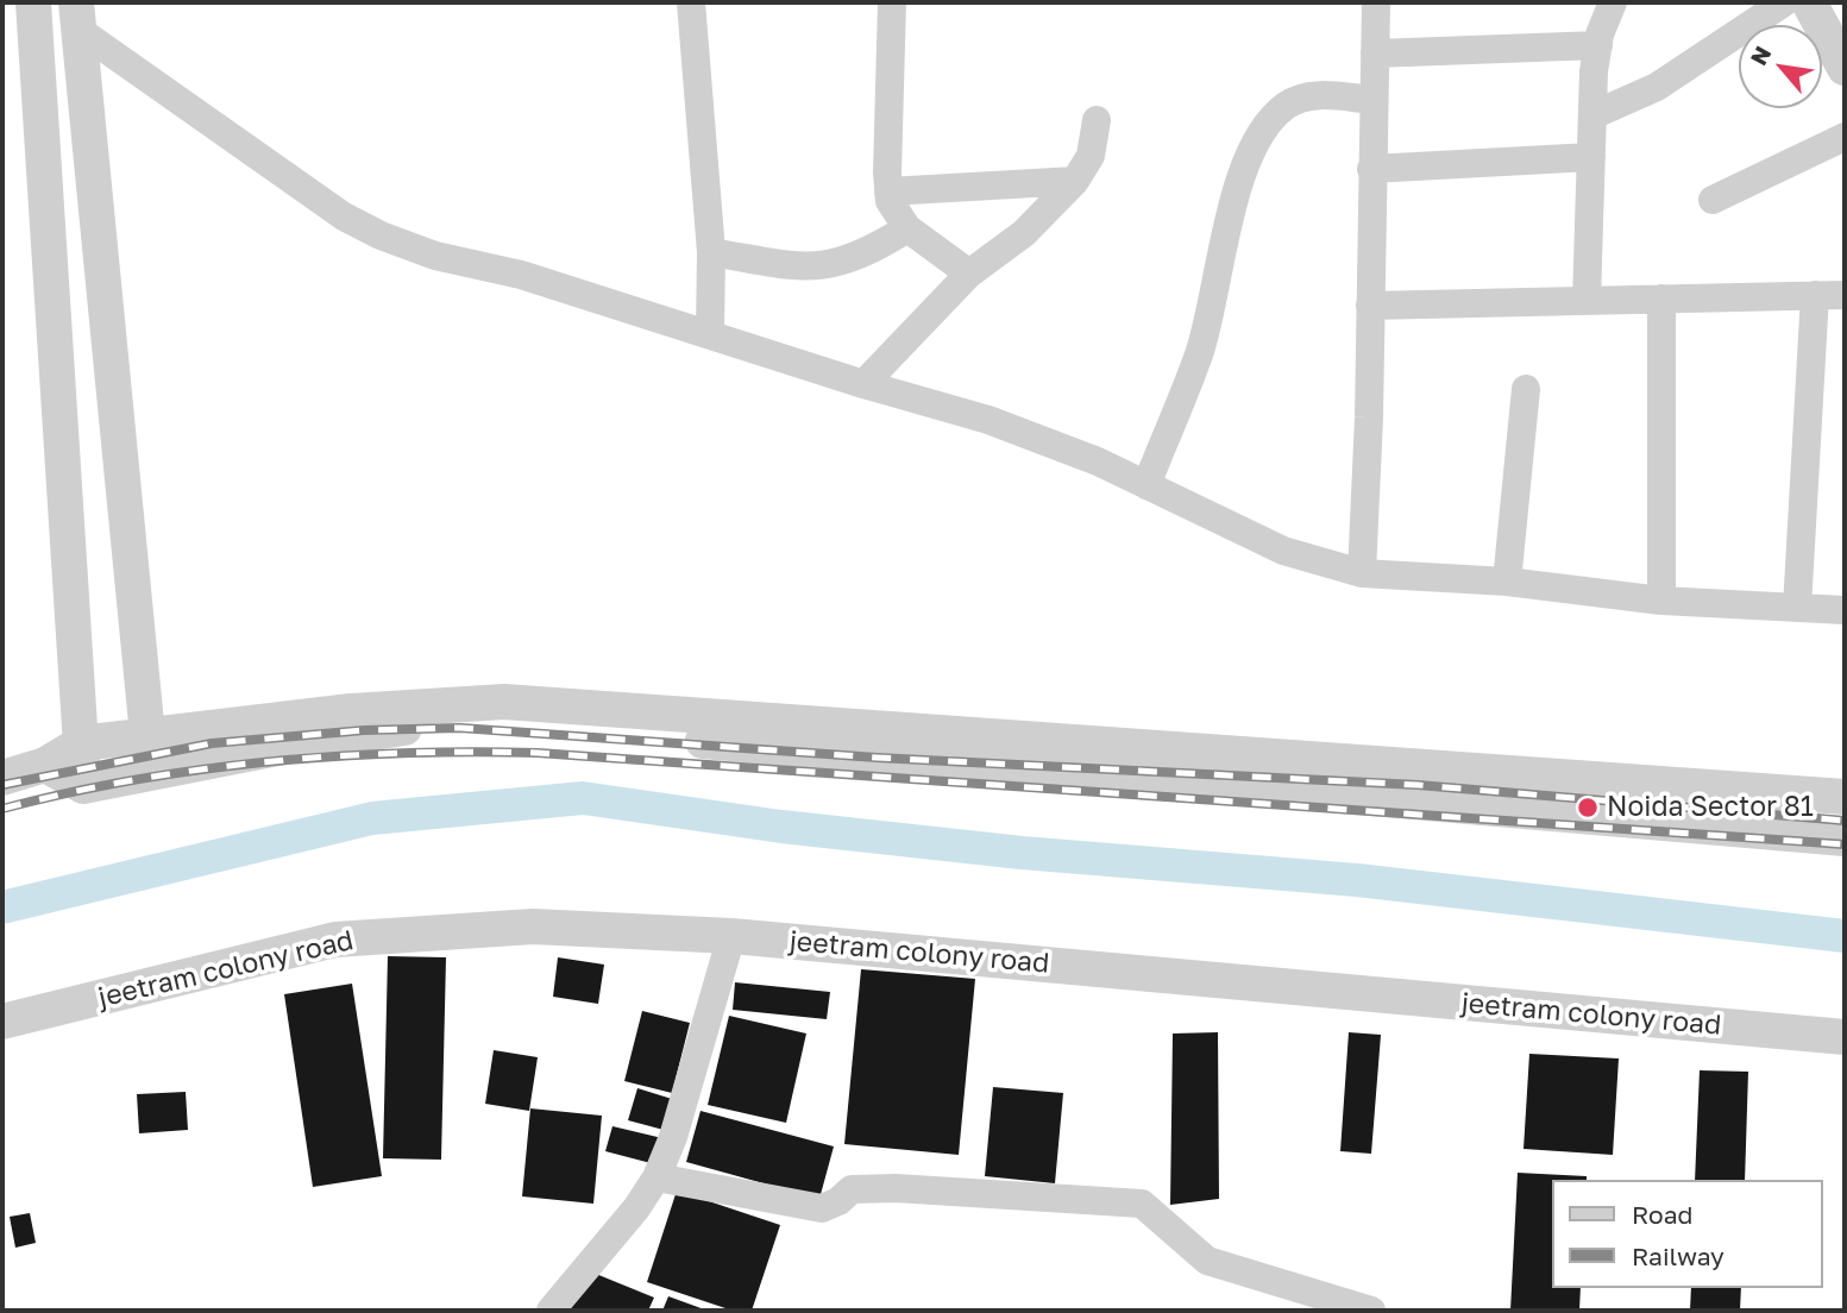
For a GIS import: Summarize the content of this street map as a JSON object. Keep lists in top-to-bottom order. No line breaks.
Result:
{"streets":{"street":["jeetram colony road"]},"places":["Noida Sector 81"],"legend":["Road","Railway"],"north":"top left"}
